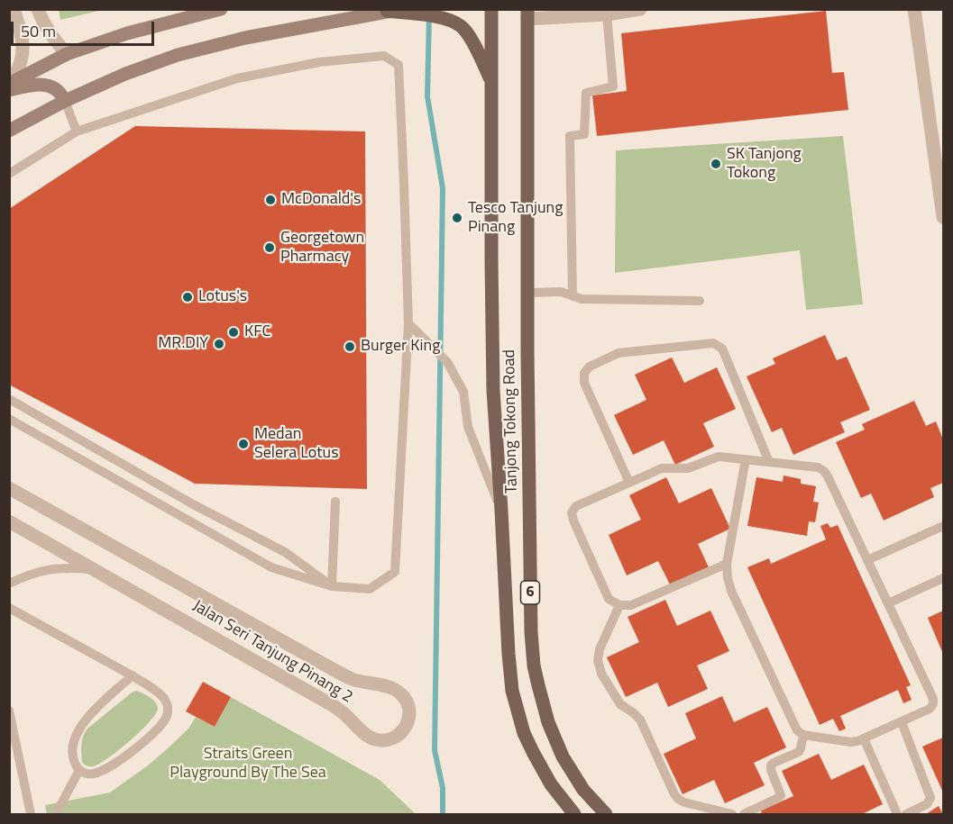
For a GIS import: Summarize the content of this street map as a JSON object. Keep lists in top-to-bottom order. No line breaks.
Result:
{"streets":{"main road":["Tanjong Tokong Road","6"],"street":["Jalan Seri Tanjung Pinang 2"]},"parks":["Straits Green Playground By The Sea"],"places":["SK Tanjong Tokong","McDonald's","Tesco Tanjung Pinang","Georgetown Pharmacy","Lotus's","KFC","MR.DIY","Burger King","Medan Selera Lotus"],"scale_bar":"50 m"}
